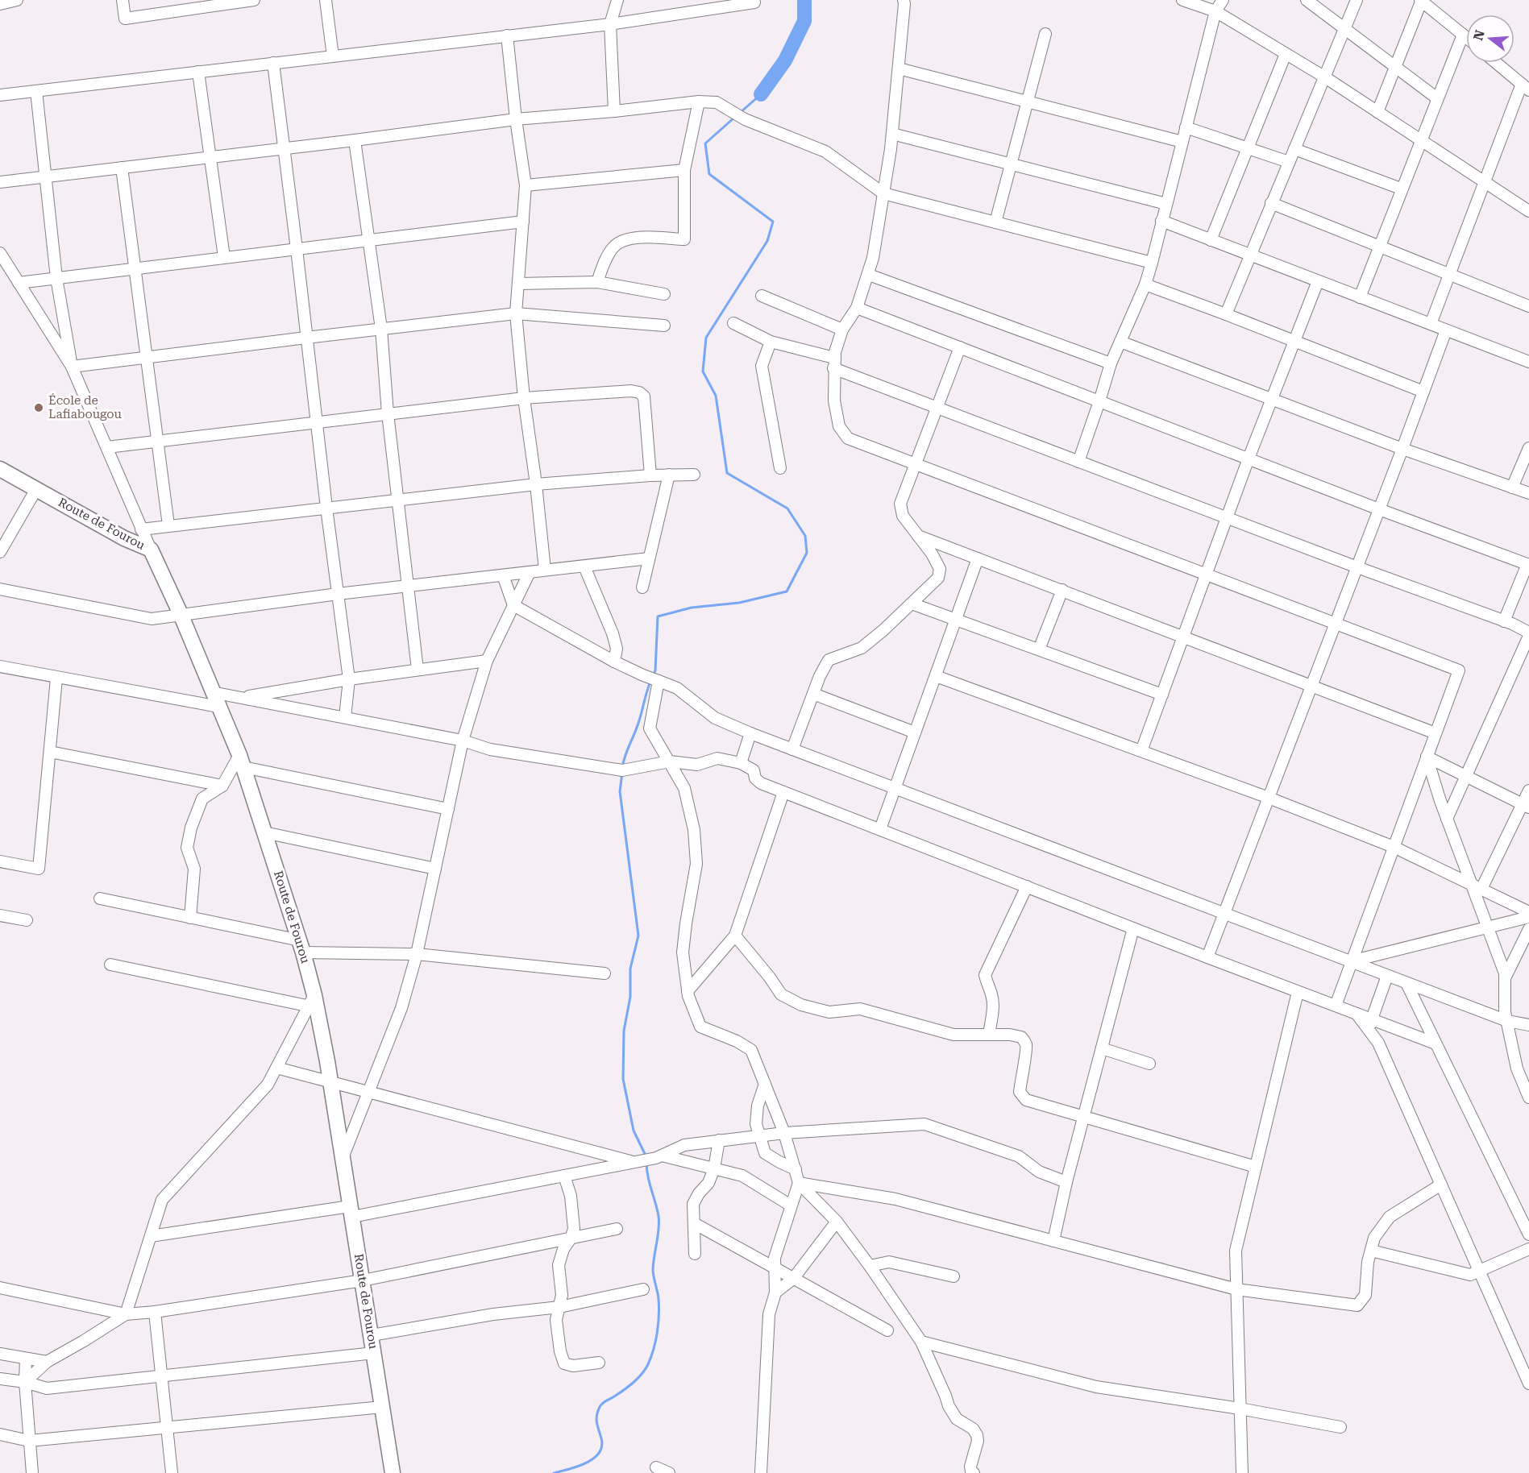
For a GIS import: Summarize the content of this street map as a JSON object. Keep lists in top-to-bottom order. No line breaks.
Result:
{"streets":{"main road":["Route de Fourou"]},"places":["École de Lafiabougou"],"north":"left"}
